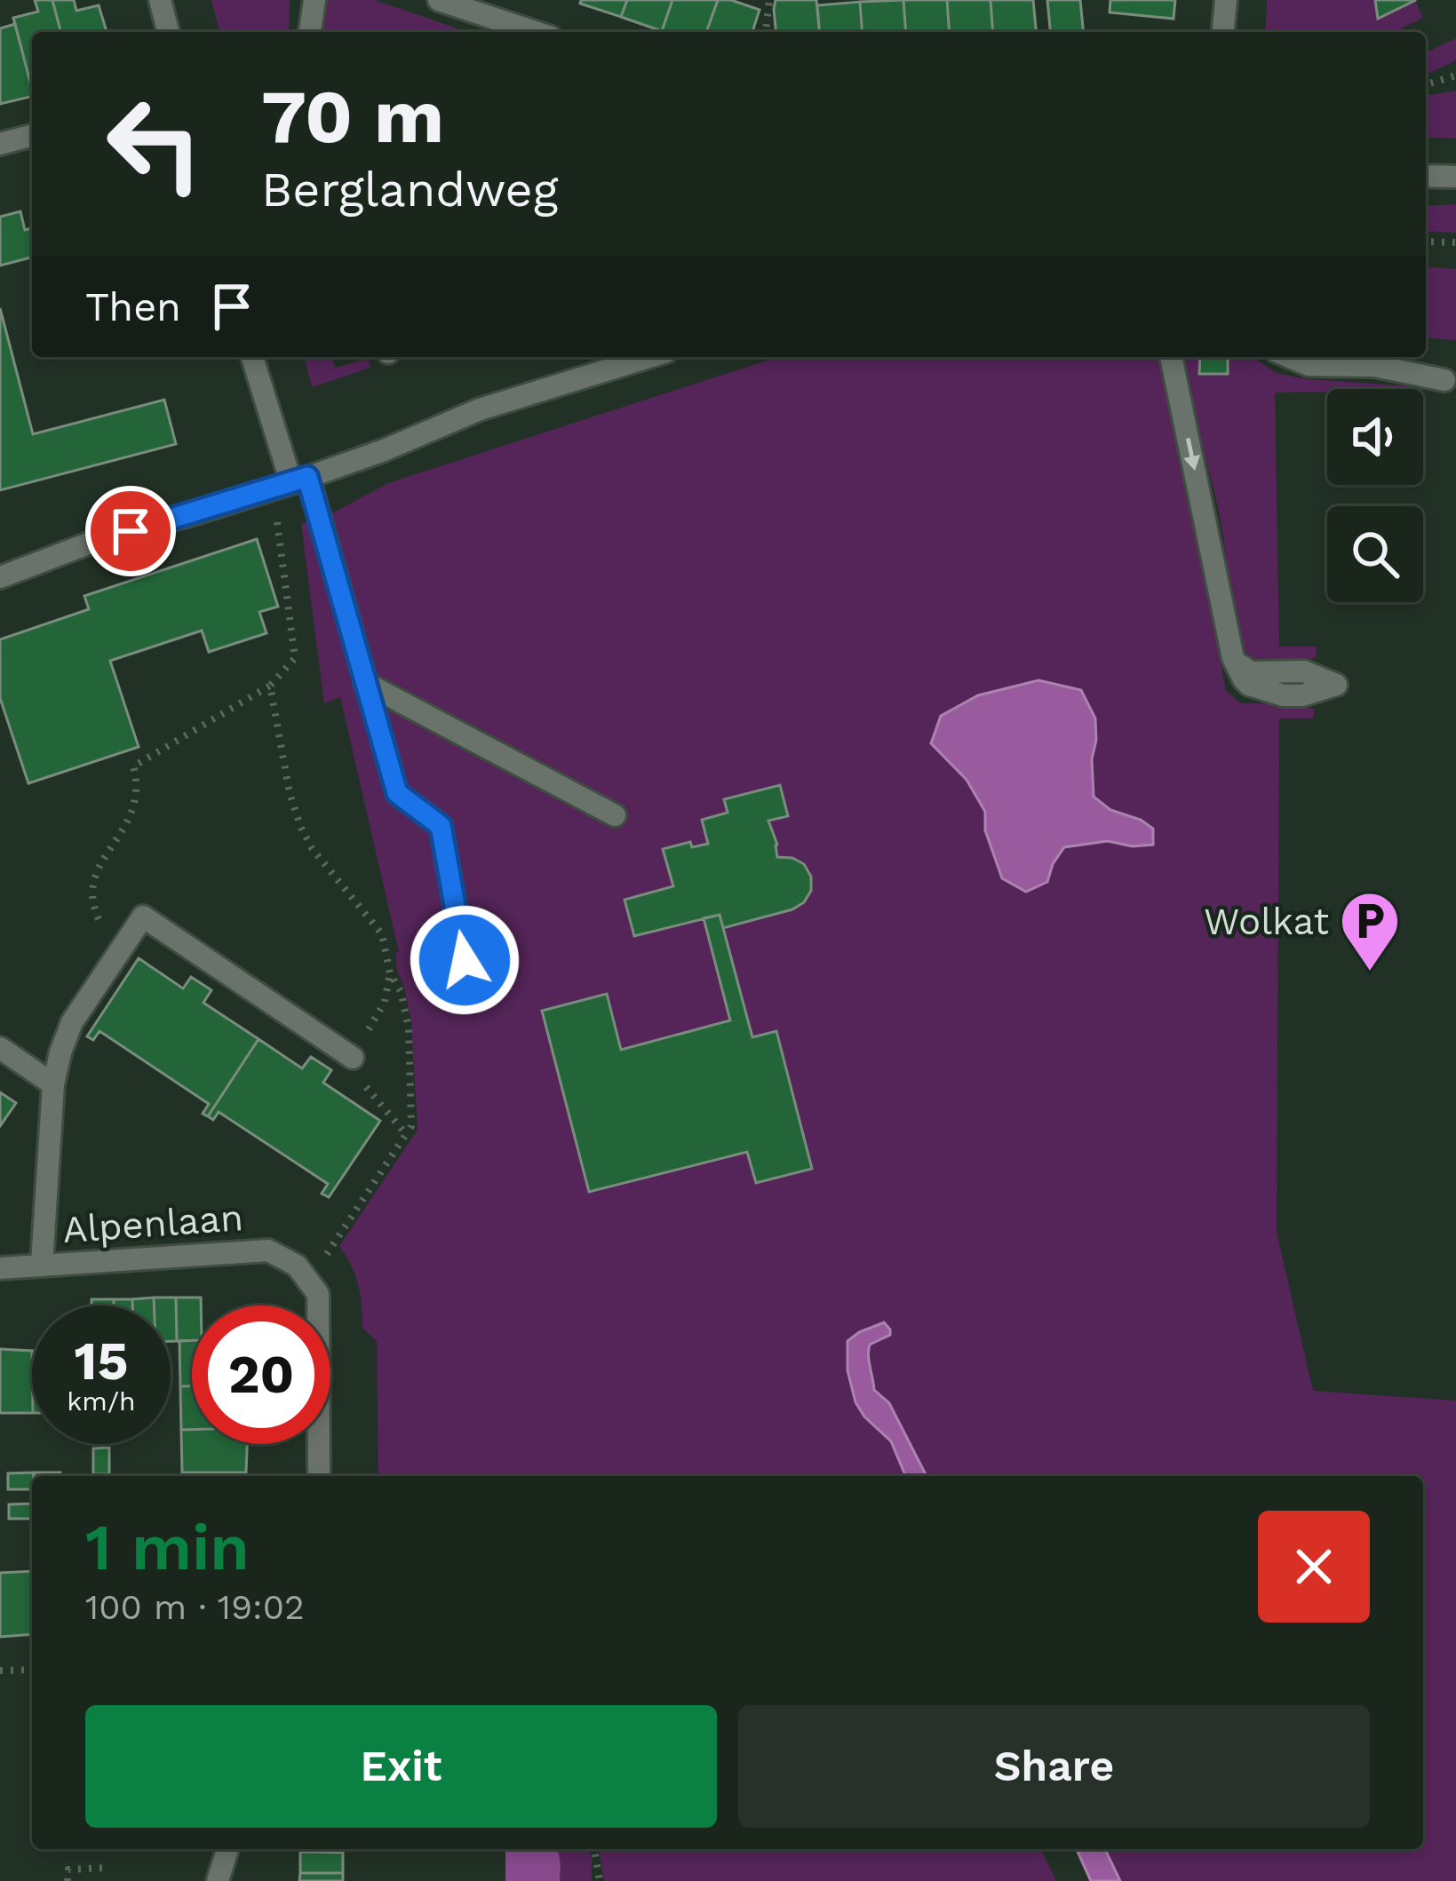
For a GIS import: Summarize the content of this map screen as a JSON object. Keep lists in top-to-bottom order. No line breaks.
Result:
{"streets":{"street":["Alpenlaan"]},"places":{"parking":["Wolkat"]},"page":{"turn":["70 m","Berglandweg"],"then":"Then","speed":"15 km/h","limit":"20","heading":["1 min","100 m · 19:02"],"buttons":["Exit","Share"]}}
